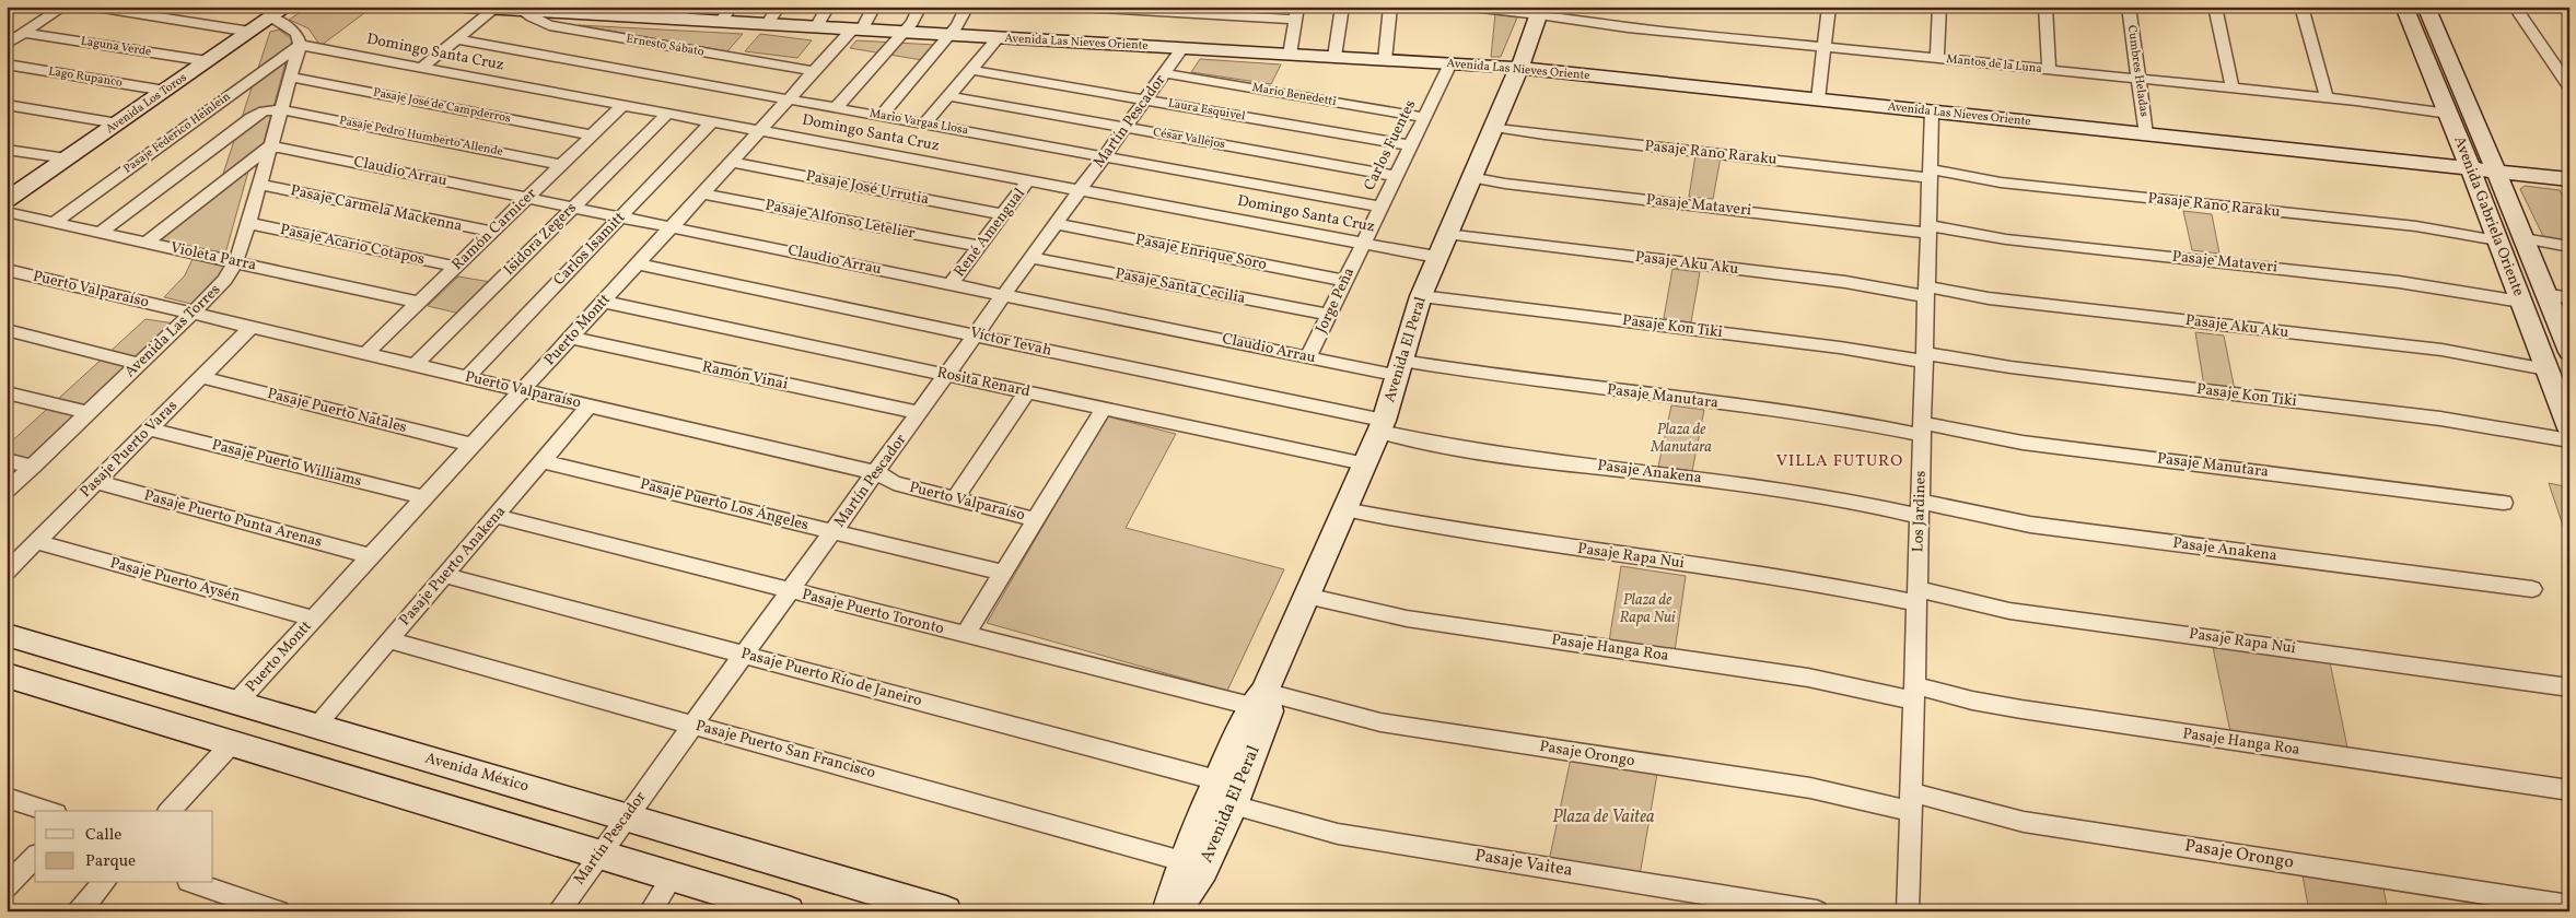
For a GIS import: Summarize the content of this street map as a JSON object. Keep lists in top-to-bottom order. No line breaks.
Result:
{"streets":{"street":["Avenida Las Nieves Oriente","Ernesto Sábato","Laguna Verde","Domingo Santa Cruz","Mantos de la Luna","Cumbres Heladas","Lago Rupanco","Mario Benedetti","Avenida Los Toros","Pasaje José de Campderros","Laura Esquivel","Martín Pescador","Mario Vargas Llosa","Pasaje Federico Heinlein","Pasaje Pedro Humberto Allende","César Vallejos","Carlos Fuentes","Pasaje Rano Raraku","Claudio Arrau","Pasaje José Urrutia","Pasaje Mataveri","Pasaje Carmela Mackenna","Avenida Gabriela Oriente","Pasaje Alfonso Letelier","Ramón Carnicer","René Amengual","Isidora Zegers","Pasaje Acario Cotapos","Carlos Isamitt","Pasaje Enrique Soro","Violeta Parra","Pasaje Aku Aku","Pasaje Santa Cecilia","Puerto Valparaíso","Jorge Peña","Pasaje Kon Tiki","Puerto Montt","Avenida Las Torres","Víctor Tevah","Avenida El Peral","Ramón Vinai","Rosita Renard","Pasaje Manutara","Pasaje Puerto Natales","Pasaje Puerto Varas","Pasaje Puerto Williams","Pasaje Anakena","Pasaje Puerto Los Ángeles","Los Jardines","Pasaje Puerto Punta Arenas","Pasaje Rapa Nui","Pasaje Puerto Anakena","Pasaje Puerto Aysén","Pasaje Puerto Toronto","Pasaje Hanga Roa","Pasaje Puerto Río de Janeiro","Pasaje Puerto San Francisco","Pasaje Orongo","Avenida México","Pasaje Vaitea"]},"crossings":[["Avenida Las Nieves Oriente","Ernesto Sábato"],["Avenida Las Nieves Oriente","Cumbres Heladas"],["Avenida Las Nieves Oriente","Martín Pescador"],["Avenida Las Nieves Oriente","Carlos Fuentes"],["Avenida Las Nieves Oriente","Avenida Gabriela Oriente"],["Avenida Las Nieves Oriente","Puerto Montt"],["Avenida Las Nieves Oriente","Avenida El Peral"],["Avenida Las Nieves Oriente","Los Jardines"],["Ernesto Sábato","Puerto Montt"],["Laguna Verde","Avenida Los Toros"],["Domingo Santa Cruz","Martín Pescador"],["Domingo Santa Cruz","Pasaje Federico Heinlein"],["Domingo Santa Cruz","Carlos Fuentes"],["Domingo Santa Cruz","Ramón Carnicer"],["Domingo Santa Cruz","René Amengual"],["Domingo Santa Cruz","Isidora Zegers"],["Domingo Santa Cruz","Carlos Isamitt"],["Domingo Santa Cruz","Jorge Peña"],["Domingo Santa Cruz","Puerto Montt"],["Domingo Santa Cruz","Avenida Las Torres"],["Domingo Santa Cruz","Avenida El Peral"],["Mantos de la Luna","Cumbres Heladas"],["Mantos de la Luna","Avenida Gabriela Oriente"],["Mantos de la Luna","Avenida El Peral"],["Lago Rupanco","Avenida Los Toros"],["Mario Benedetti","Martín Pescador"],["Mario Benedetti","Carlos Fuentes"],["Pasaje José de Campderros","Ramón Carnicer"],["Pasaje José de Campderros","Avenida Las Torres"],["Laura Esquivel","Martín Pescador"],["Laura Esquivel","Carlos Fuentes"],["Martín Pescador","Mario Vargas Llosa"],["Martín Pescador","César Vallejos"],["Martín Pescador","Claudio Arrau"],["Martín Pescador","Pasaje Enrique Soro"],["Martín Pescador","Pasaje Santa Cecilia"],["Martín Pescador","Puerto Valparaíso"],["Martín Pescador","Víctor Tevah"],["Martín Pescador","Ramón Vinai"],["Martín Pescador","Rosita Renard"],["Martín Pescador","Pasaje Puerto Los Ángeles"],["Martín Pescador","Pasaje Puerto Toronto"],["Martín Pescador","Pasaje Puerto Río de Janeiro"],["Martín Pescador","Pasaje Puerto San Francisco"],["Martín Pescador","Avenida México"],["Mario Vargas Llosa","Carlos Fuentes"],["Mario Vargas Llosa","Puerto Montt"],["Pasaje Federico Heinlein","Violeta Parra"],["Pasaje Federico Heinlein","Avenida Las Torres"],["Pasaje Pedro Humberto Allende","Ramón Carnicer"],["Pasaje Pedro Humberto Allende","Avenida Las Torres"],["César Vallejos","Carlos Fuentes"],["Carlos Fuentes","Jorge Peña"],["Pasaje Rano Raraku","Avenida Gabriela Oriente"],["Pasaje Rano Raraku","Avenida El Peral"],["Pasaje Rano Raraku","Los Jardines"],["Claudio Arrau","Ramón Carnicer"],["Claudio Arrau","René Amengual"],["Claudio Arrau","Isidora Zegers"],["Claudio Arrau","Carlos Isamitt"],["Claudio Arrau","Jorge Peña"],["Claudio Arrau","Puerto Montt"],["Claudio Arrau","Avenida Las Torres"],["Claudio Arrau","Avenida El Peral"],["Claudio Arrau","Pasaje Manutara"],["Pasaje José Urrutia","René Amengual"],["Pasaje José Urrutia","Puerto Montt"],["Pasaje Mataveri","Avenida Gabriela Oriente"],["Pasaje Mataveri","Avenida El Peral"],["Pasaje Mataveri","Los Jardines"],["Pasaje Carmela Mackenna","Ramón Carnicer"],["Pasaje Carmela Mackenna","Avenida Las Torres"],["Avenida Gabriela Oriente","Pasaje Aku Aku"],["Pasaje Alfonso Letelier","René Amengual"],["Pasaje Alfonso Letelier","Puerto Montt"],["Ramón Carnicer","Pasaje Acario Cotapos"],["Ramón Carnicer","Violeta Parra"],["Ramón Carnicer","Puerto Valparaíso"],["Isidora Zegers","Puerto Valparaíso"],["Pasaje Acario Cotapos","Avenida Las Torres"],["Carlos Isamitt","Puerto Valparaíso"],["Pasaje Enrique Soro","Jorge Peña"],["Violeta Parra","Avenida Las Torres"],["Pasaje Aku Aku","Avenida El Peral"],["Pasaje Aku Aku","Los Jardines"],["Pasaje Santa Cecilia","Jorge Peña"],["Puerto Valparaíso","Puerto Montt"],["Puerto Valparaíso","Avenida Las Torres"],["Puerto Valparaíso","Pasaje Puerto Varas"],["Puerto Valparaíso","Pasaje Puerto Anakena"],["Pasaje Kon Tiki","Avenida El Peral"],["Pasaje Kon Tiki","Los Jardines"],["Puerto Montt","Víctor Tevah"],["Puerto Montt","Ramón Vinai"],["Puerto Montt","Rosita Renard"],["Puerto Montt","Pasaje Puerto Natales"],["Puerto Montt","Pasaje Puerto Williams"],["Puerto Montt","Pasaje Puerto Punta Arenas"],["Puerto Montt","Pasaje Puerto Aysén"],["Puerto Montt","Avenida México"],["Víctor Tevah","Avenida El Peral"],["Víctor Tevah","Pasaje Anakena"],["Avenida El Peral","Rosita Renard"],["Avenida El Peral","Pasaje Manutara"],["Avenida El Peral","Pasaje Anakena"],["Avenida El Peral","Pasaje Rapa Nui"],["Avenida El Peral","Pasaje Puerto Toronto"],["Avenida El Peral","Pasaje Hanga Roa"],["Avenida El Peral","Pasaje Puerto Río de Janeiro"],["Avenida El Peral","Pasaje Puerto San Francisco"],["Avenida El Peral","Pasaje Orongo"],["Avenida El Peral","Pasaje Vaitea"],["Pasaje Manutara","Los Jardines"],["Pasaje Puerto Natales","Pasaje Puerto Varas"],["Pasaje Puerto Varas","Pasaje Puerto Williams"],["Pasaje Puerto Varas","Pasaje Puerto Punta Arenas"],["Pasaje Puerto Varas","Pasaje Puerto Aysén"],["Pasaje Anakena","Los Jardines"],["Pasaje Puerto Los Ángeles","Pasaje Puerto Anakena"],["Los Jardines","Pasaje Rapa Nui"],["Los Jardines","Pasaje Hanga Roa"],["Los Jardines","Pasaje Orongo"],["Pasaje Puerto Anakena","Pasaje Puerto Toronto"],["Pasaje Puerto Anakena","Pasaje Puerto Río de Janeiro"],["Pasaje Puerto Anakena","Pasaje Puerto San Francisco"],["Pasaje Puerto Anakena","Avenida México"],["Pasaje Puerto Toronto","Pasaje Orongo"],["Pasaje Puerto Río de Janeiro","Pasaje Vaitea"]],"districts":["VILLA FUTURO"],"parks":["Plaza de Manutara","Plaza de Rapa Nui","Plaza de Vaitea"],"legend":["Calle","Parque"]}
